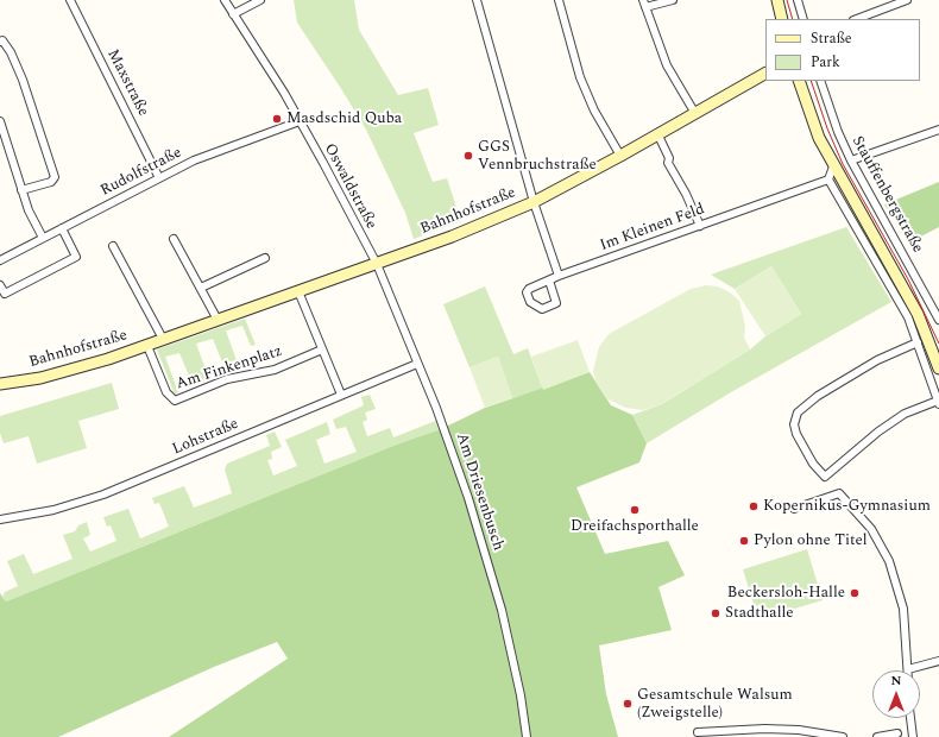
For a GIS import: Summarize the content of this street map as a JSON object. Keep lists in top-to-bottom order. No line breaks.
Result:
{"streets":{"street":["Maxstraße","Rudolfstraße","Oswaldstraße","Stauffenbergstraße","Bahnhofstraße","Im Kleinen Feld","Am Finkenplatz","Lohstraße","Am Driesenbusch"]},"crossings":[["Maxstraße","Rudolfstraße"],["Rudolfstraße","Oswaldstraße"],["Oswaldstraße","Bahnhofstraße"],["Oswaldstraße","Am Driesenbusch"],["Bahnhofstraße","Am Finkenplatz"],["Bahnhofstraße","Am Driesenbusch"],["Lohstraße","Am Driesenbusch"]],"places":["Masdschid Quba","GGS Vennbruchstraße","Kopernikus-Gymnasium","Dreifachsporthalle","Pylon ohne Titel","Beckersloh-Halle","Stadthalle","Gesamtschule Walsum (Zweigstelle)"],"legend":["Straße","Park"],"north":"top"}
